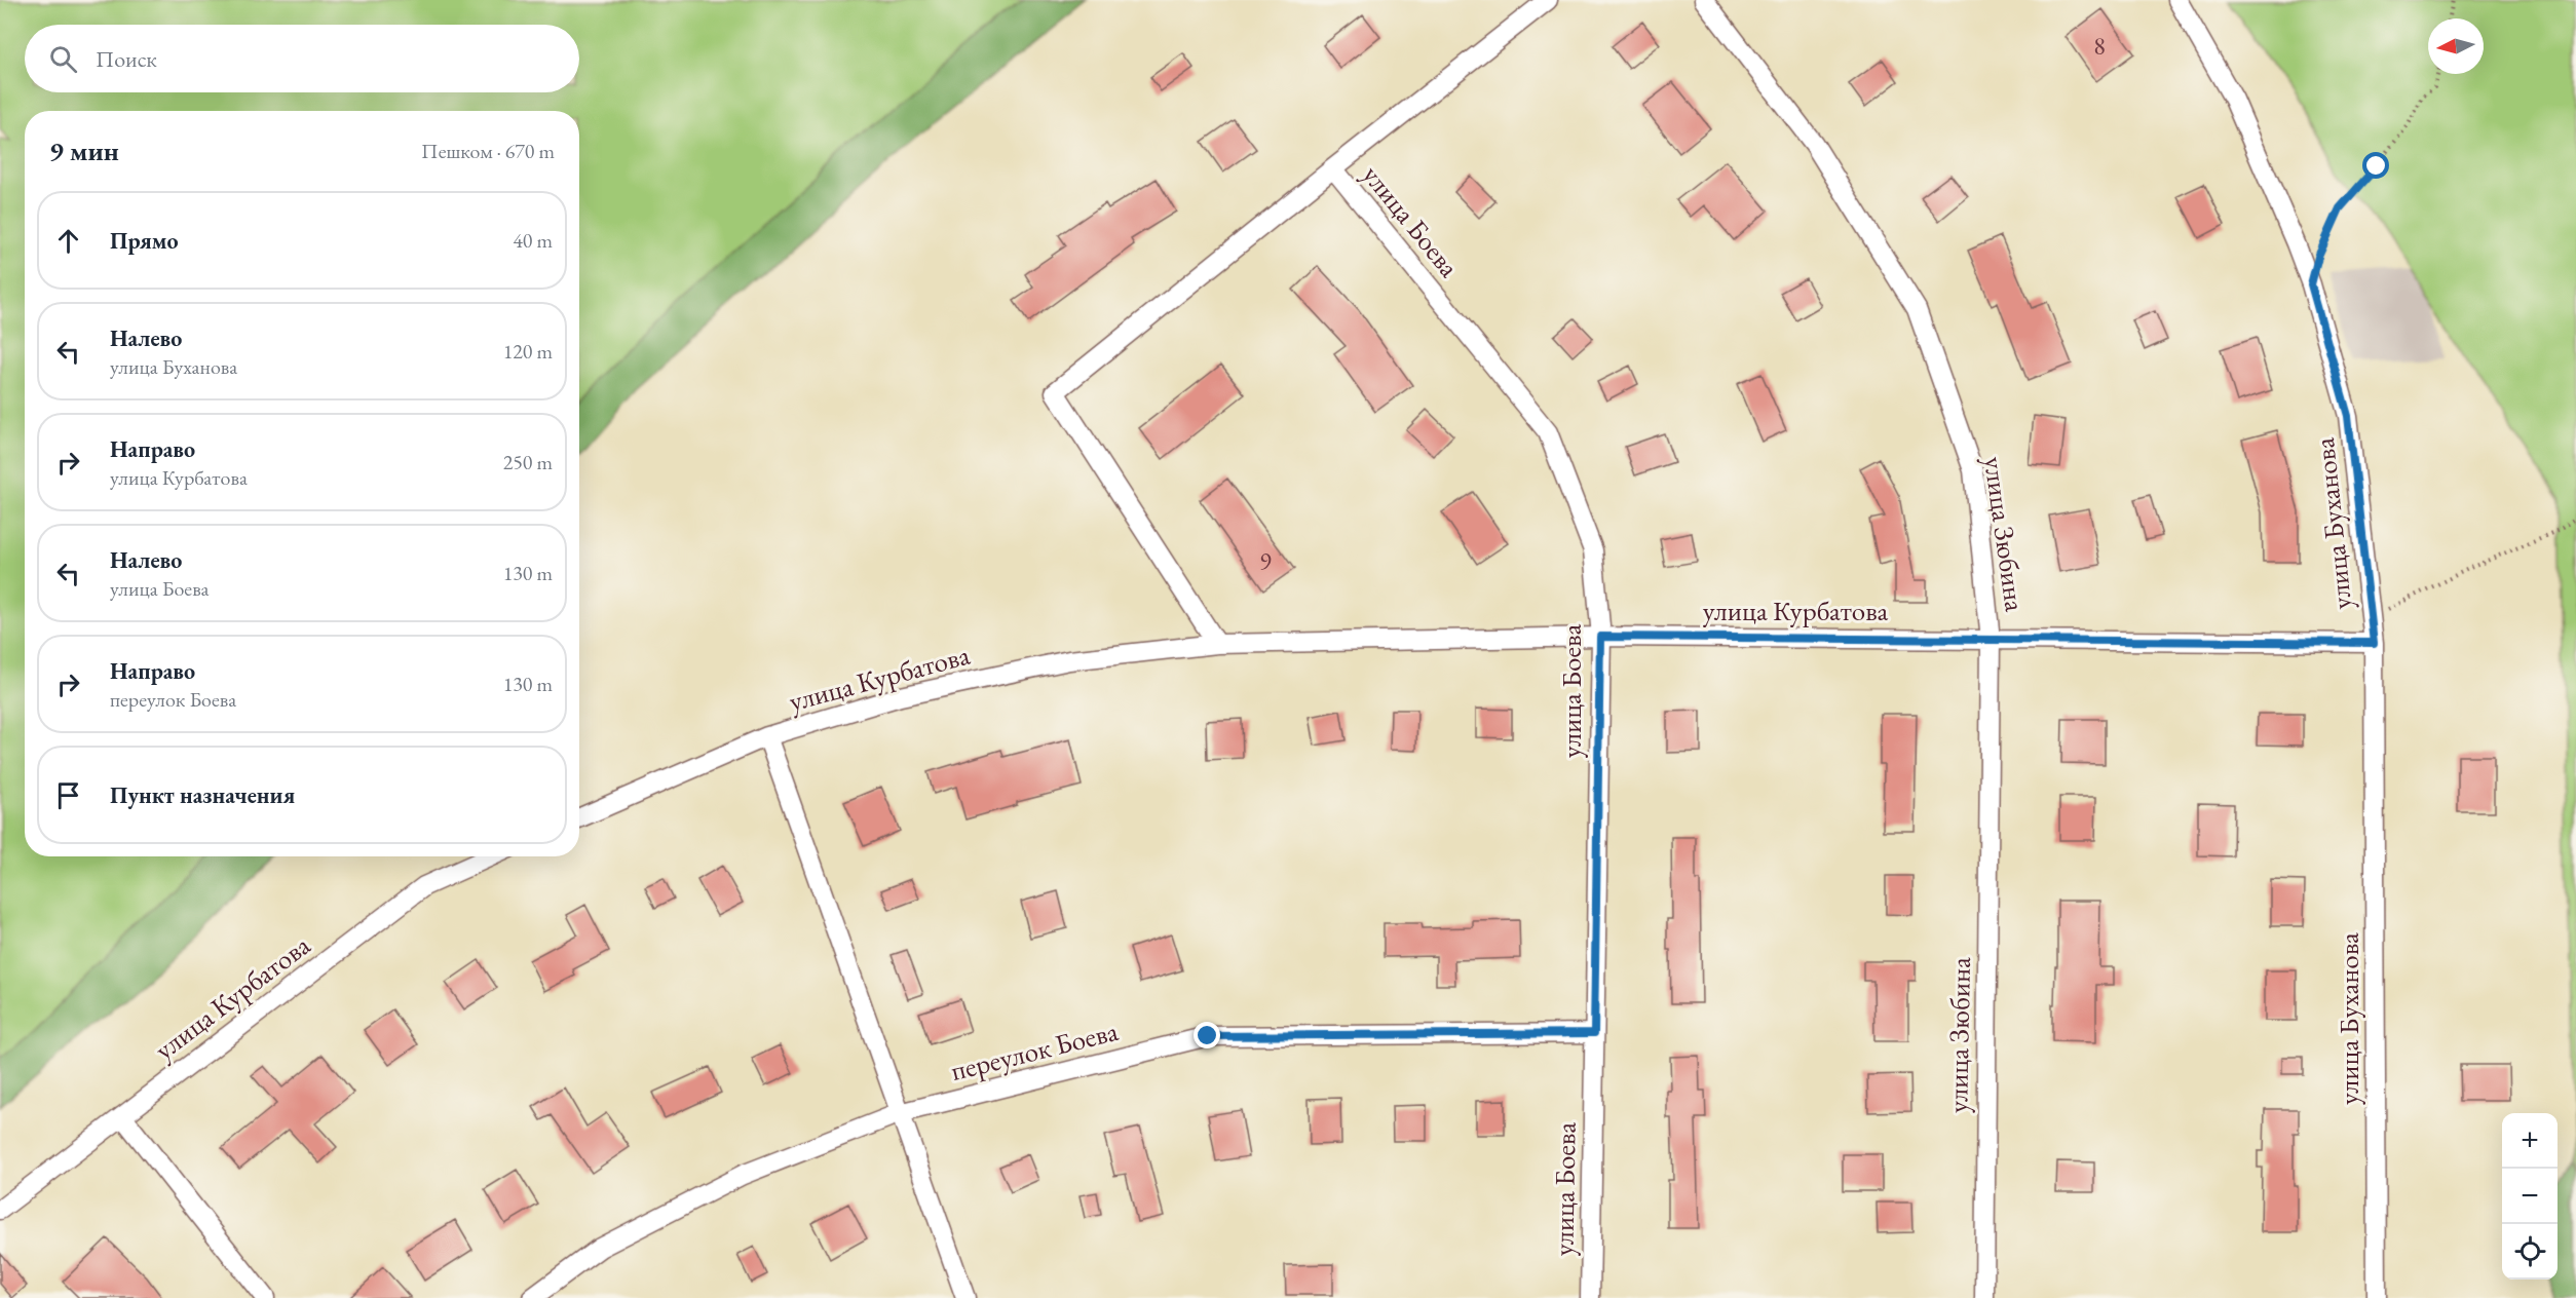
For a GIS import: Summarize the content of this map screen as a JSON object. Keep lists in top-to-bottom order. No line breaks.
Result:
{"streets":{"street":["улица Боева","улица Буханова","улица Зюбина","улица Курбатова","переулок Боева"]},"crossings":[["улица Боева","улица Курбатова"],["улица Боева","переулок Боева"],["улица Буханова","улица Курбатова"],["улица Зюбина","улица Курбатова"]],"house_numbers":["8","9"],"north":"left","page":{"search":"Поиск","heading":["9 мин","Пешком · 670 m"],"list":[["Прямо","40 m"],["Налево","улица Буханова","120 m"],["Направо","улица Курбатова","250 m"],["Налево","улица Боева","130 m"],["Направо","переулок Боева","130 m"],"Пункт назначения"],"map_buttons":["+","−"]}}
